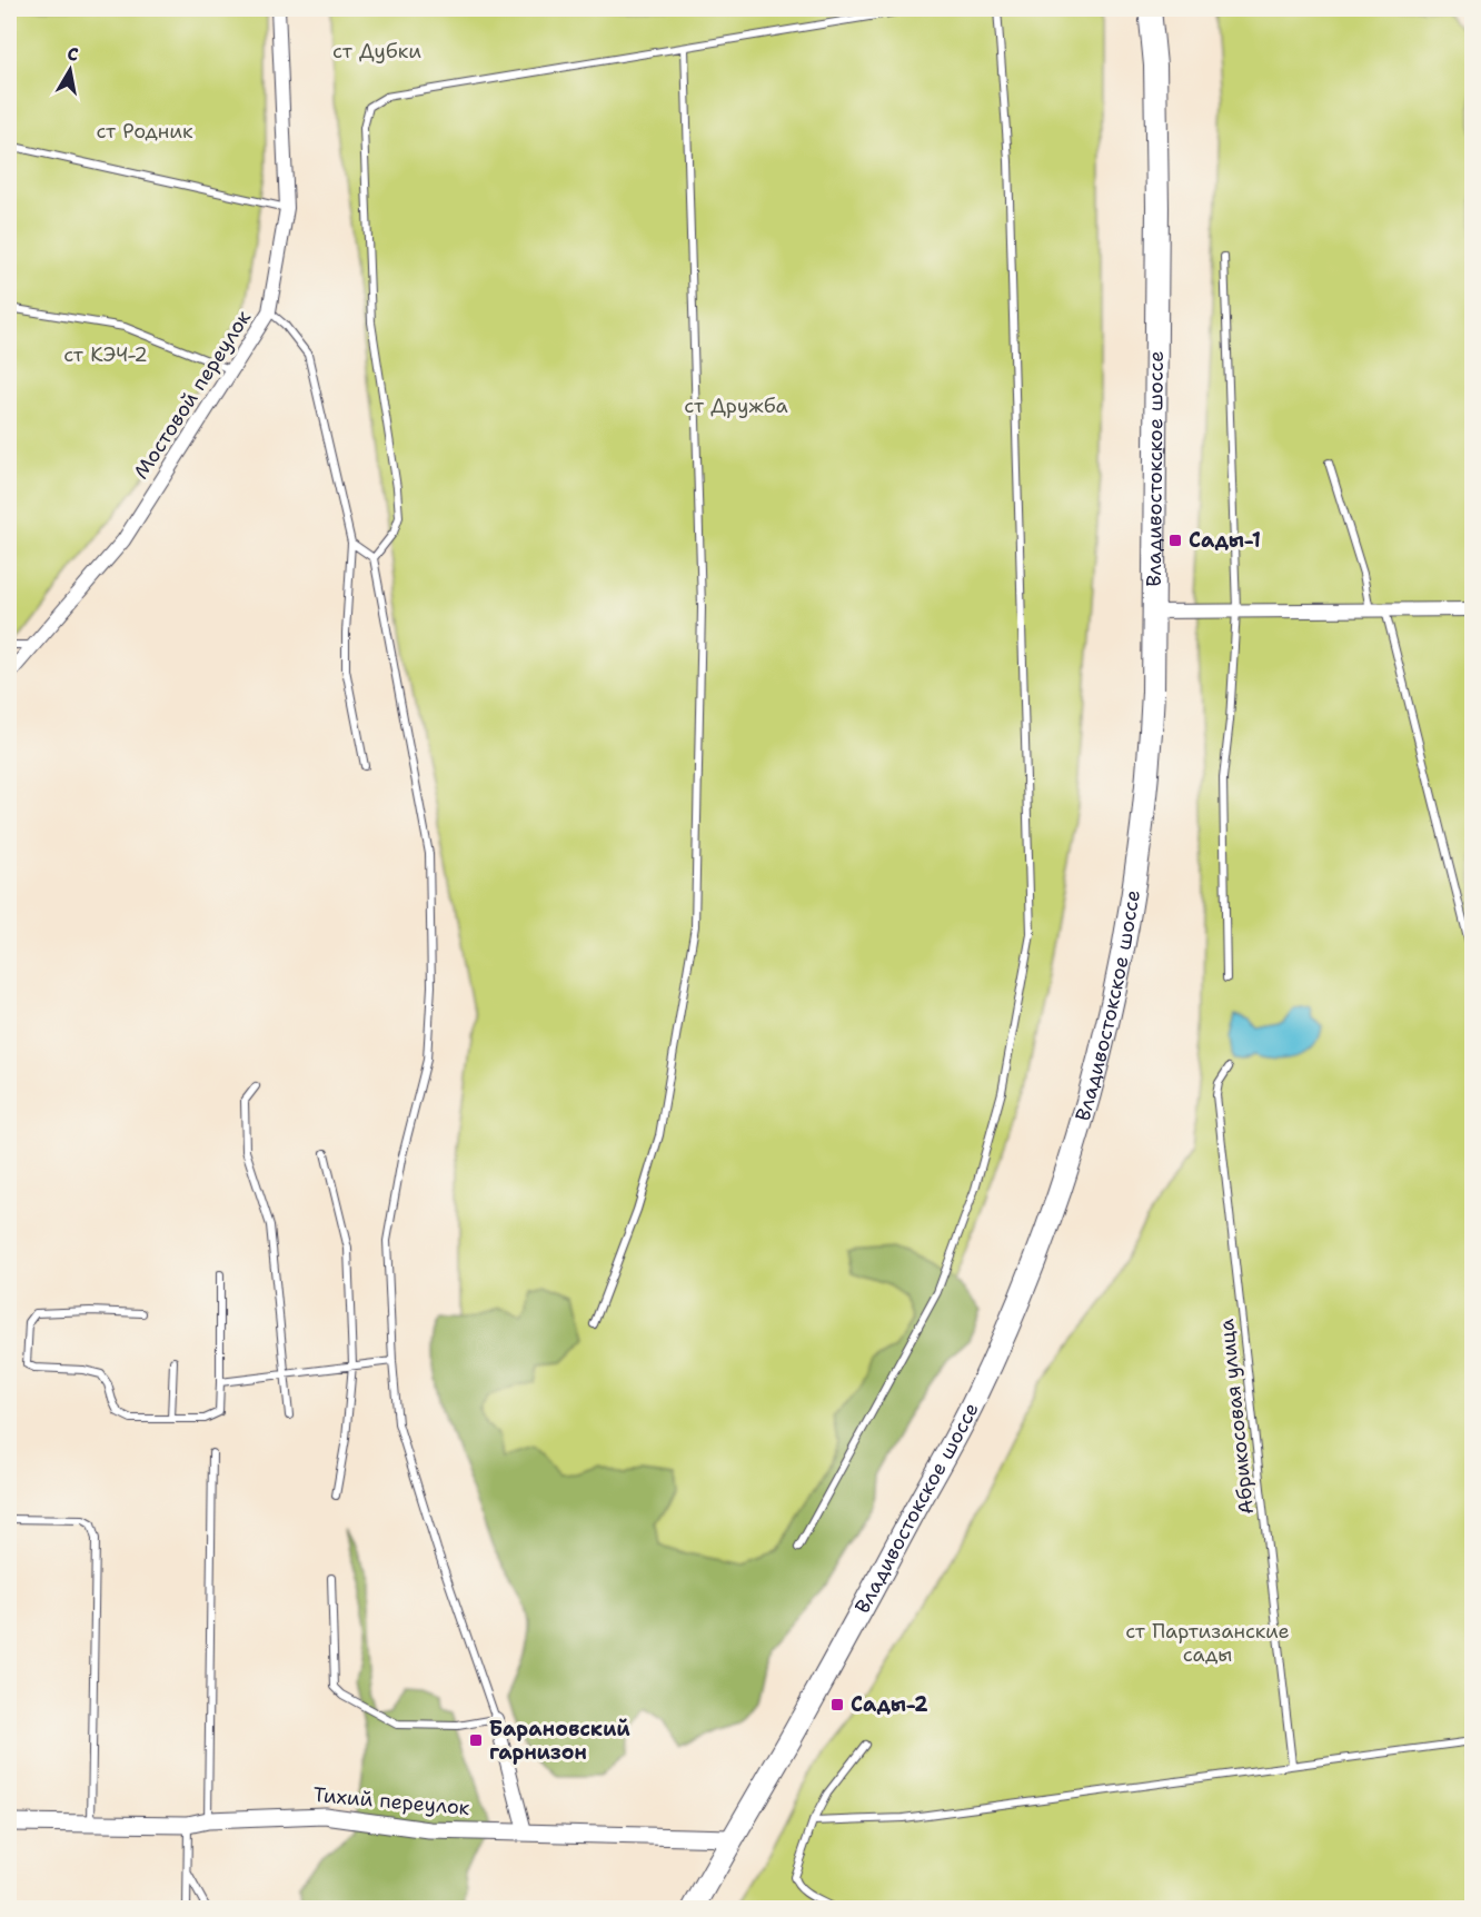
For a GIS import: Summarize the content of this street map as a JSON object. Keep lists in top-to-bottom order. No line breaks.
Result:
{"streets":{"highway":["Владивостокское шоссе"],"street":["Мостовой переулок","Тихий переулок"],"lane":["Абрикосовая улица"]},"crossings":[["Владивостокское шоссе","Тихий переулок"]],"parks":["ст Дубки","ст Родник","ст КЭЧ-2","ст Дружба","ст Партизанские сады"],"places":{"transit":["Сады-1","Сады-2","Барановский гарнизон"]},"north":"top"}
